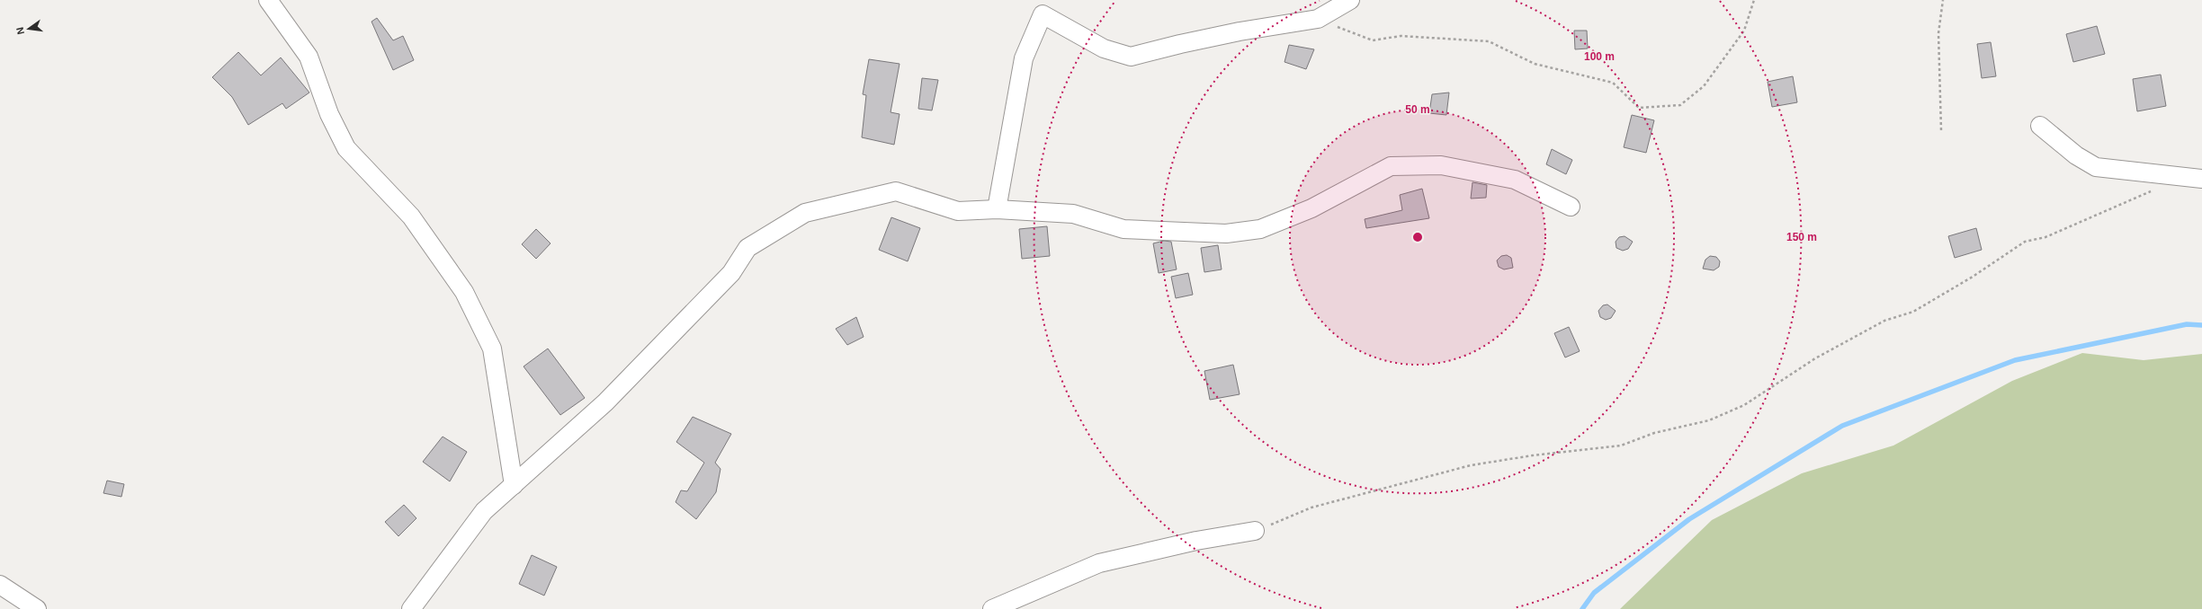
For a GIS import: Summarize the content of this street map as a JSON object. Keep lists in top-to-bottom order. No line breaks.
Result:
{"north":"left","rings":["100 m","50 m","150 m"]}
